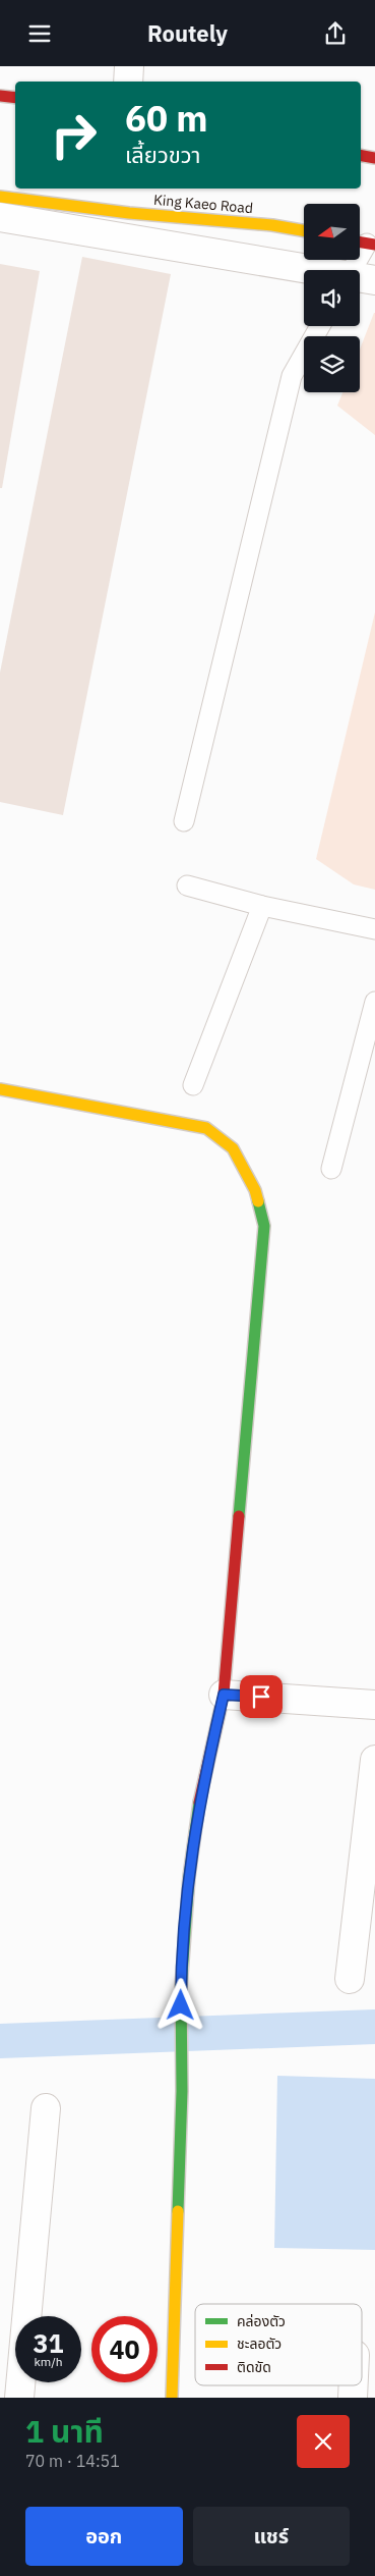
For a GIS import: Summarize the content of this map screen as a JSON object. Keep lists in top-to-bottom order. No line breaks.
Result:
{"streets":{"street":["King Kaeo Road"]},"legend":["คล่องตัว","ชะลอตัว","ติดขัด"],"north":"left","page":{"header":"Routely","turn":["60 m","เลี้ยวขวา"],"speed":"31 km/h","limit":"40","heading":["1 นาที","70 m · 14:51"],"buttons":["ออก","แชร์"]}}
